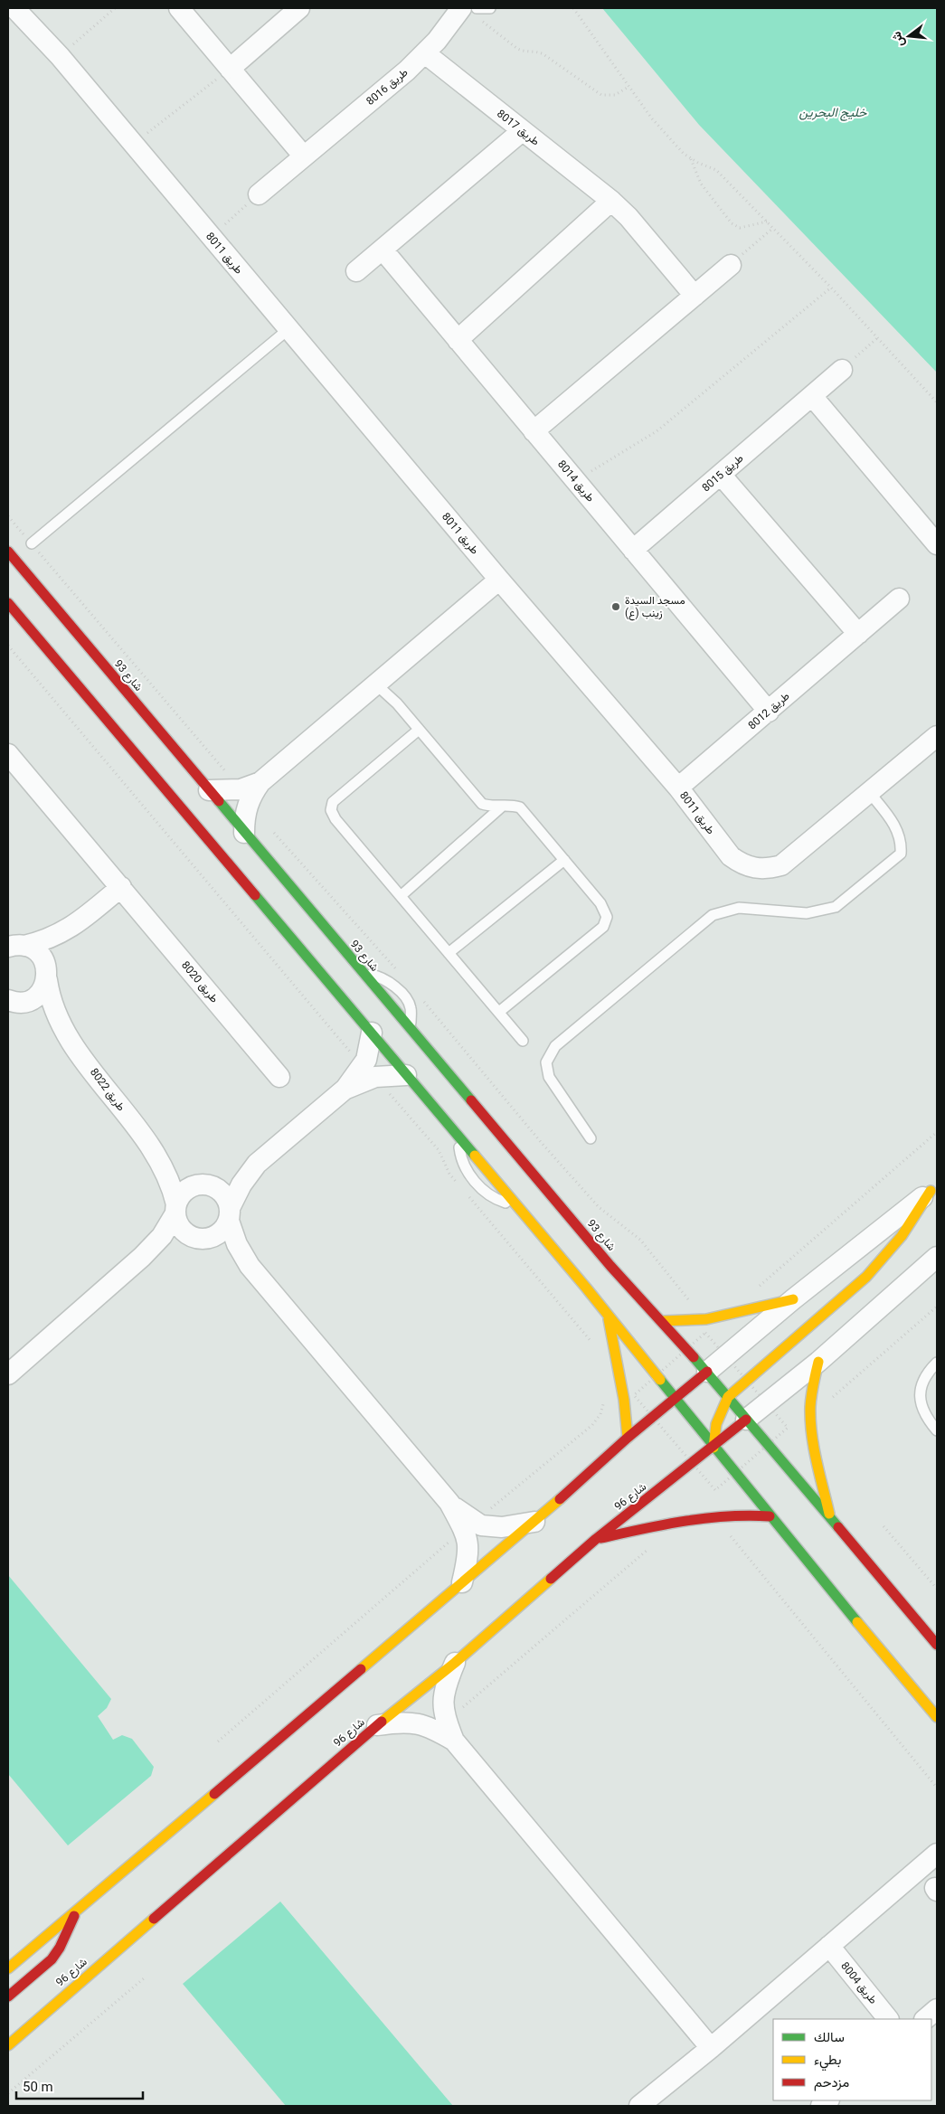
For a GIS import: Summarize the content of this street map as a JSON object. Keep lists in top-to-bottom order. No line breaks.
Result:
{"streets":{"street":["طريق 8016","طريق 8017","طريق 8011","طريق 8015","طريق 8014","شارع 93","طريق 8012","طريق 8020","طريق 8022","شارع 96","طريق 8004"]},"crossings":[["طريق 8016","طريق 8017"],["طريق 8011","طريق 8012"],["طريق 8015","طريق 8014"],["طريق 8014","طريق 8012"],["شارع 93","شارع 96"]],"water":["خليج البحرين"],"places":["مسجد السيدة زينب (ع)"],"legend":["سالك","بطيء","مزدحم"],"scale_bar":"50 m","north":"left"}
